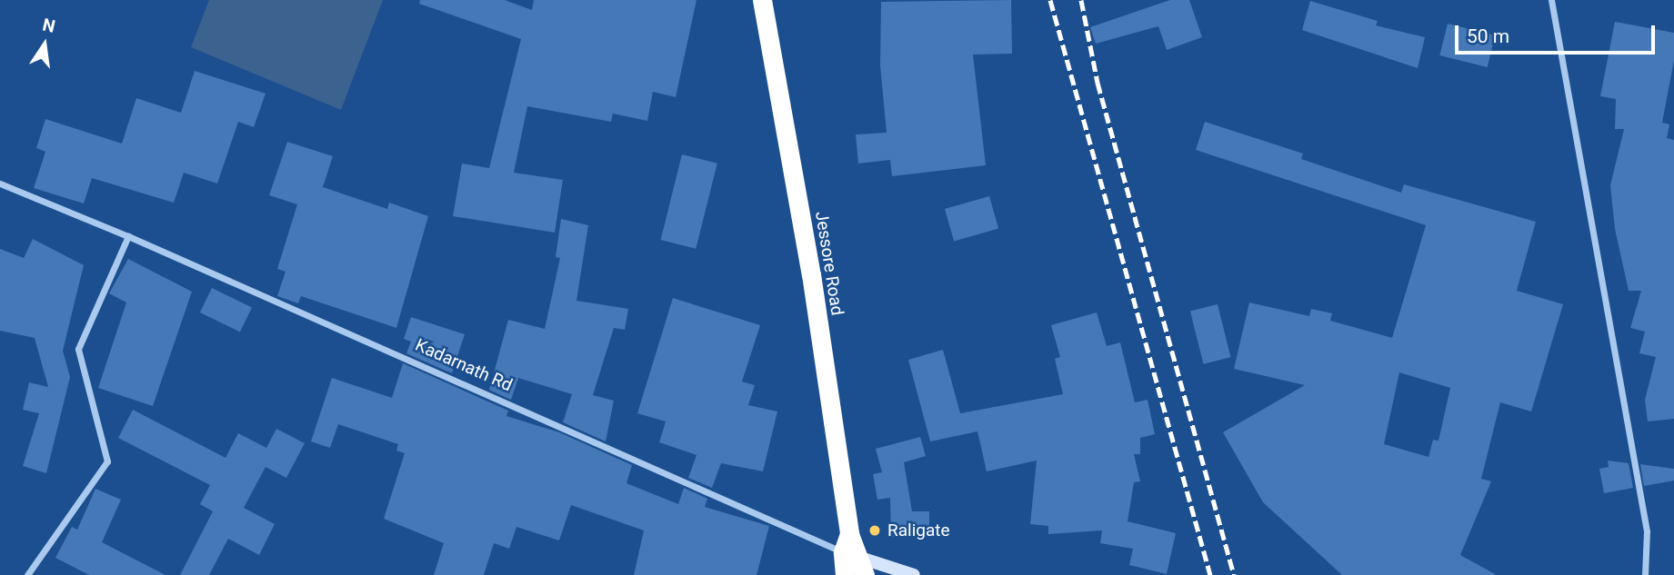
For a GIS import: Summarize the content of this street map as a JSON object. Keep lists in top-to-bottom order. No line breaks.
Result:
{"streets":{"highway":["Jessore Road"],"main road":["Kadarnath Rd"]},"crossings":[["Jessore Road","Kadarnath Rd"]],"places":["Raligate"],"scale_bar":"50 m","north":"top"}
